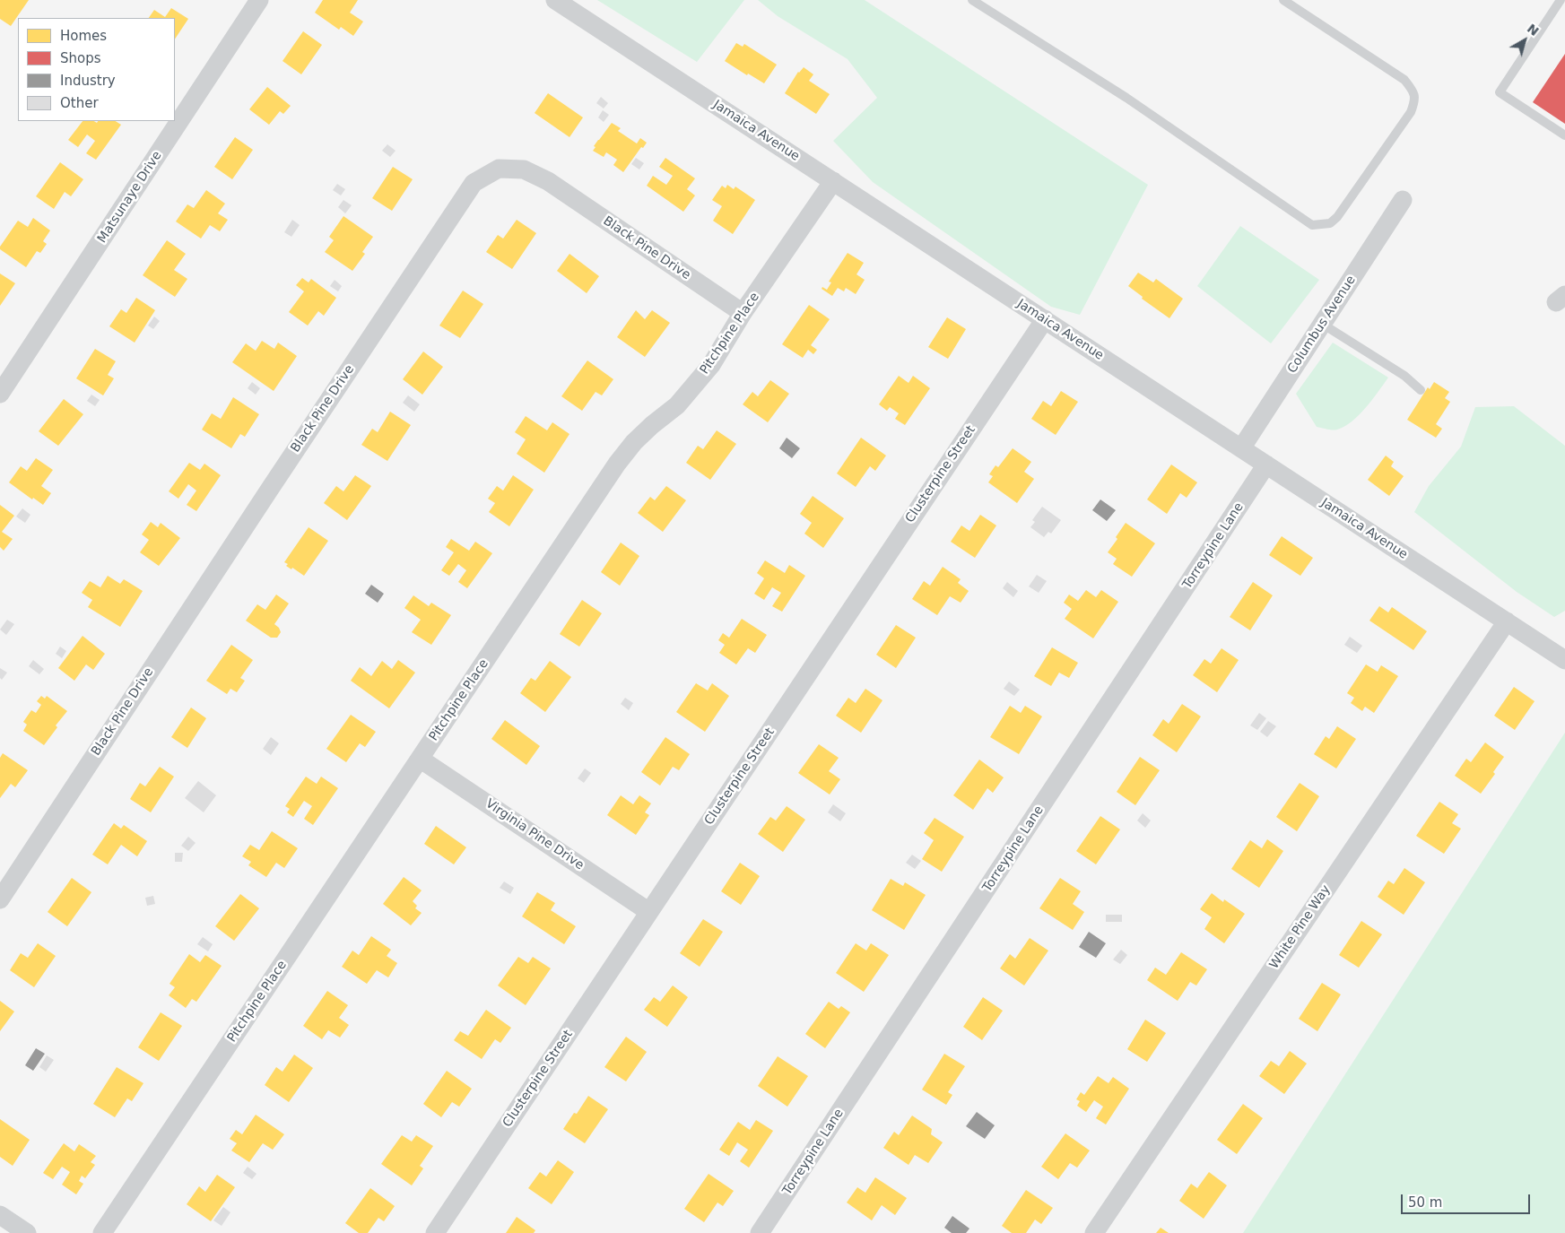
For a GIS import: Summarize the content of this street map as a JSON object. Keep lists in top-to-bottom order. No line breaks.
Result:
{"streets":{"street":["Jamaica Avenue","Matsunaye Drive","Black Pine Drive","Columbus Avenue","Pitchpine Place","Clusterpine Street","Torreypine Lane","Virginia Pine Drive","White Pine Way"]},"crossings":[["Jamaica Avenue","Columbus Avenue"],["Jamaica Avenue","Pitchpine Place"],["Jamaica Avenue","Clusterpine Street"],["Jamaica Avenue","Torreypine Lane"],["Jamaica Avenue","White Pine Way"],["Black Pine Drive","Pitchpine Place"],["Pitchpine Place","Virginia Pine Drive"],["Clusterpine Street","Virginia Pine Drive"]],"legend":["Homes","Shops","Industry","Other"],"scale_bar":"50 m","north":"top right"}
